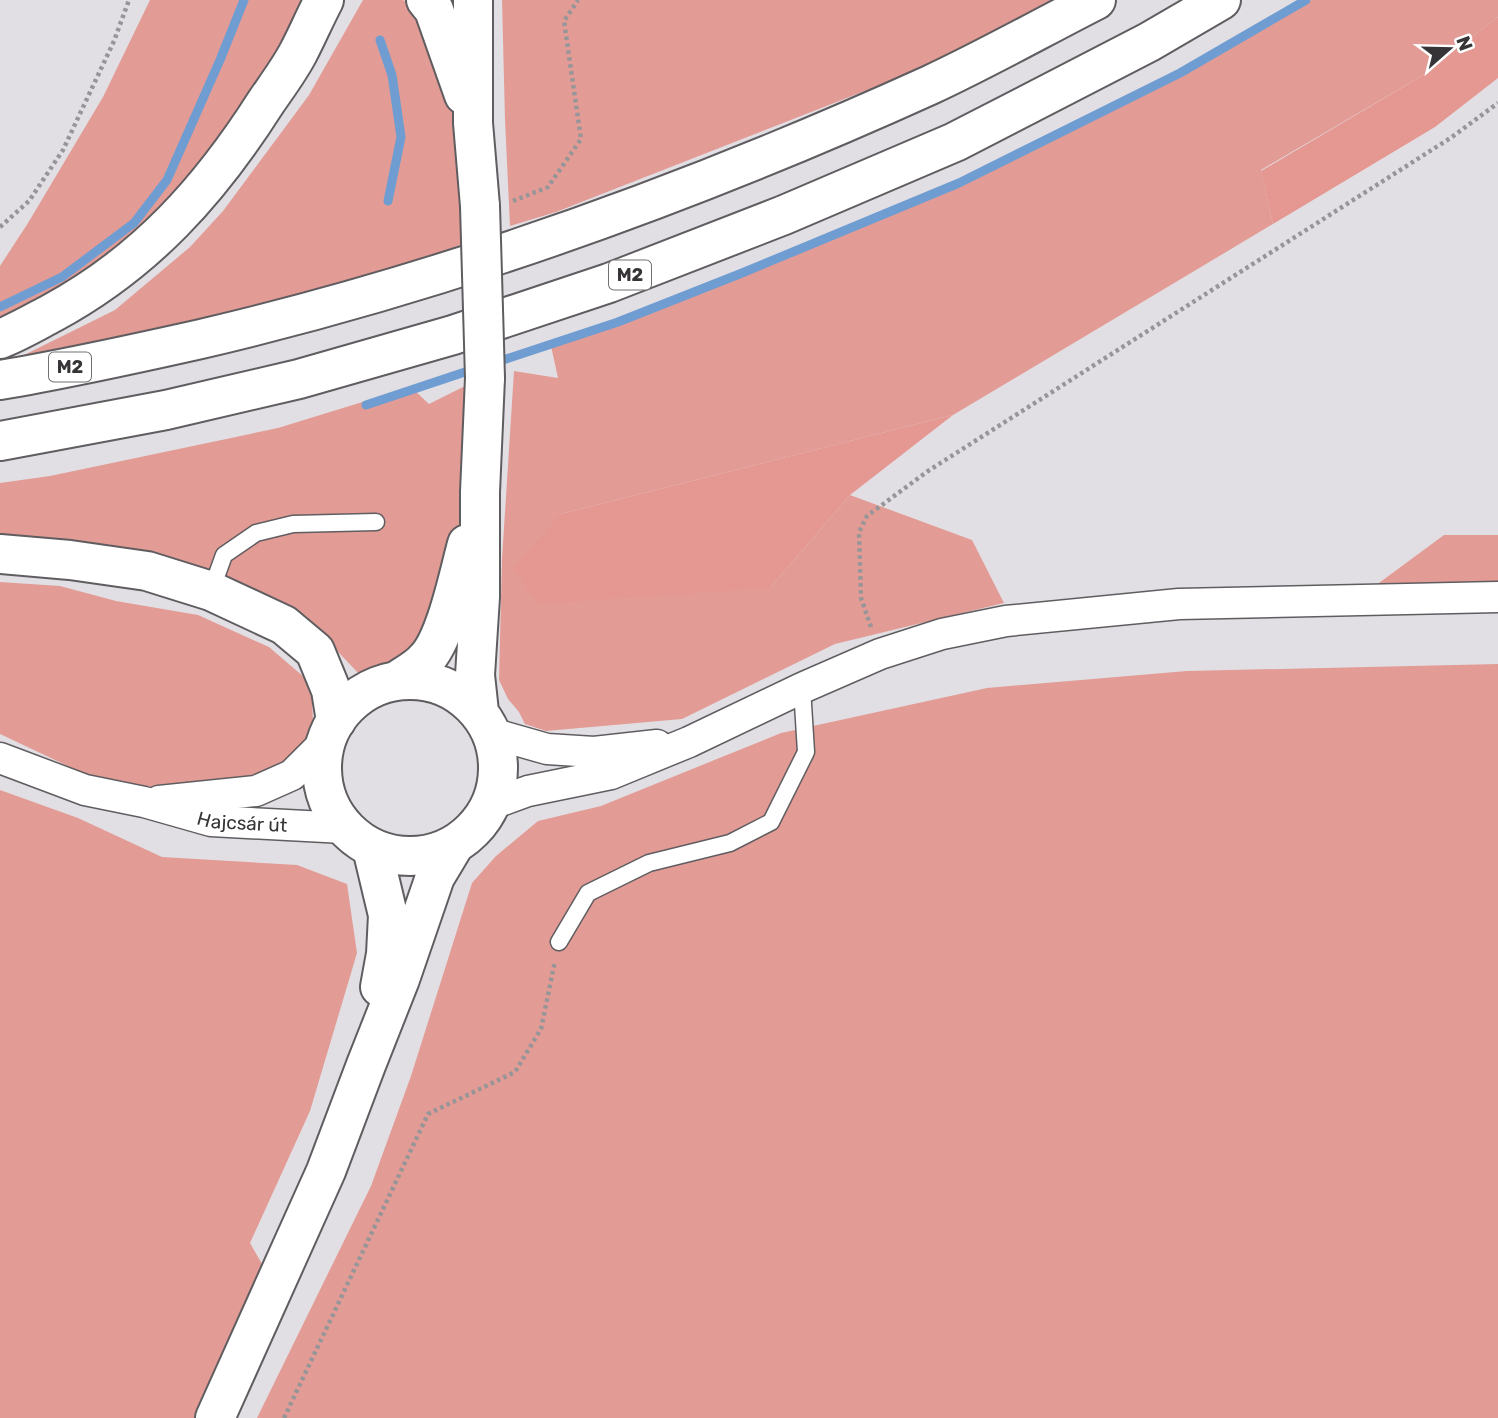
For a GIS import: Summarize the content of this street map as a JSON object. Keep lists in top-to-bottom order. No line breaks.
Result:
{"streets":{"main road":["M2"],"street":["Hajcsár út"]},"north":"right"}
